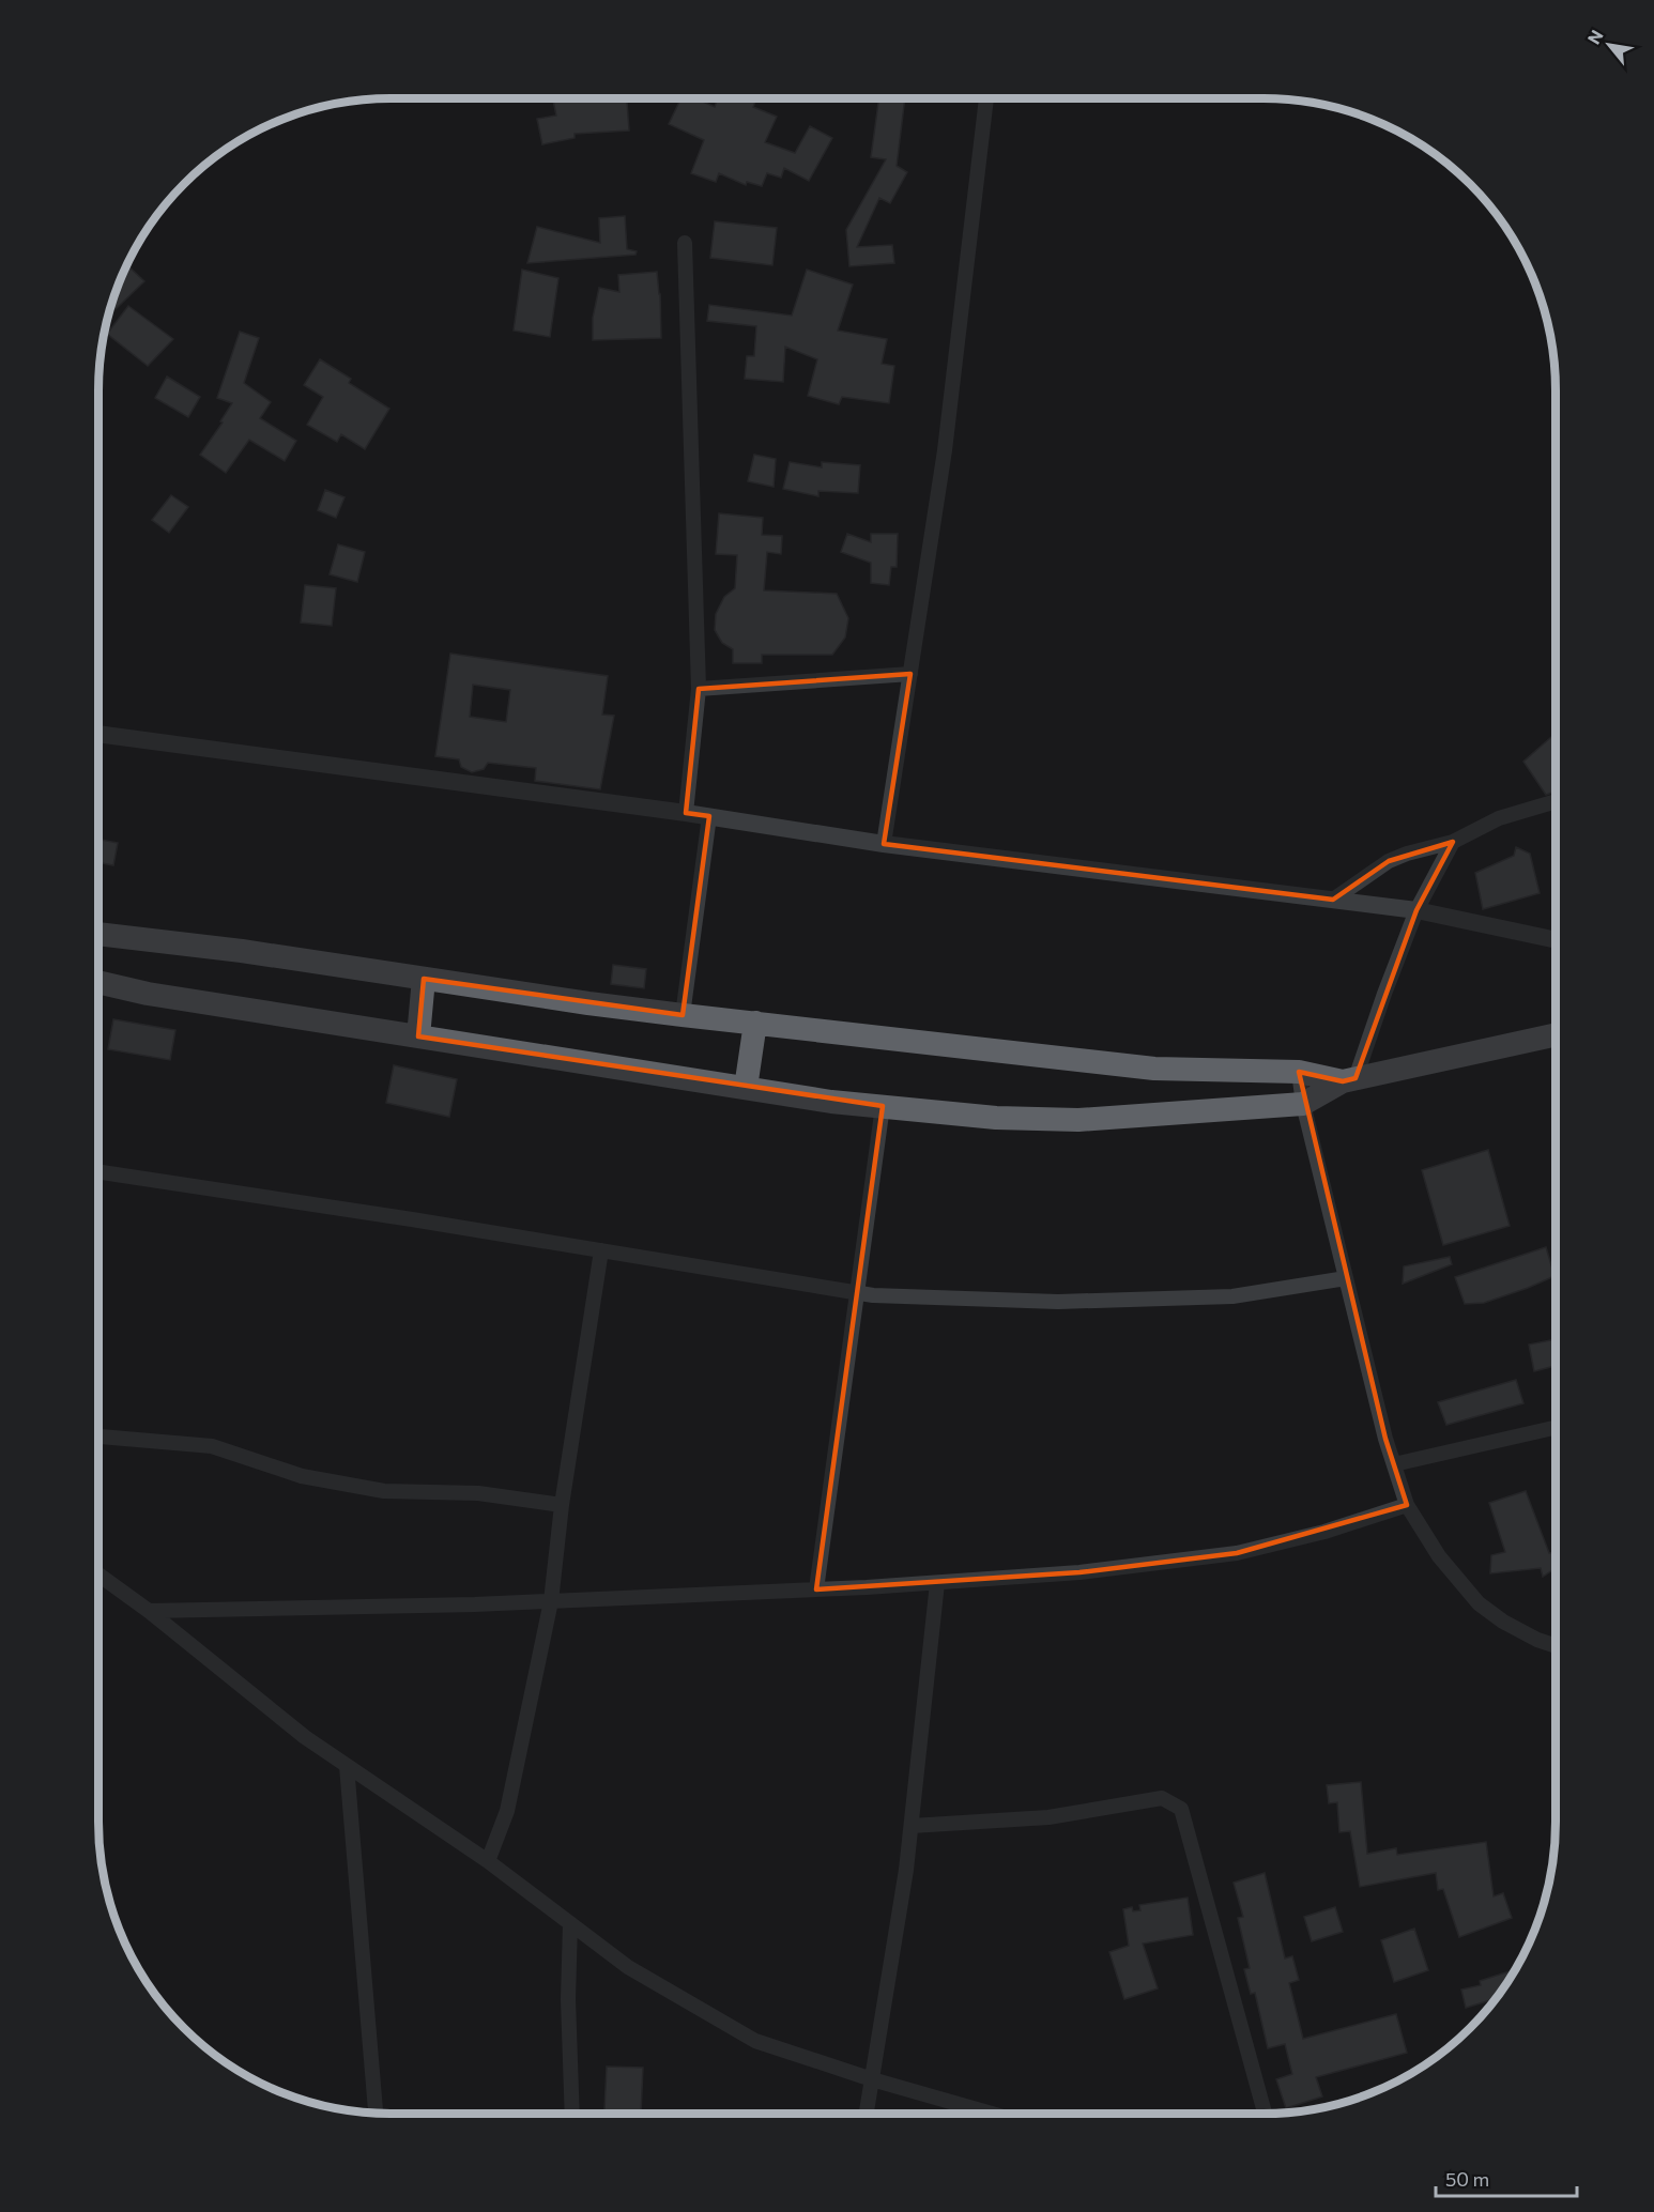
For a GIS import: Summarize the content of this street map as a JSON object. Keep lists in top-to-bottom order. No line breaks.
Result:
{"scale_bar":"50 m","north":"top left"}
